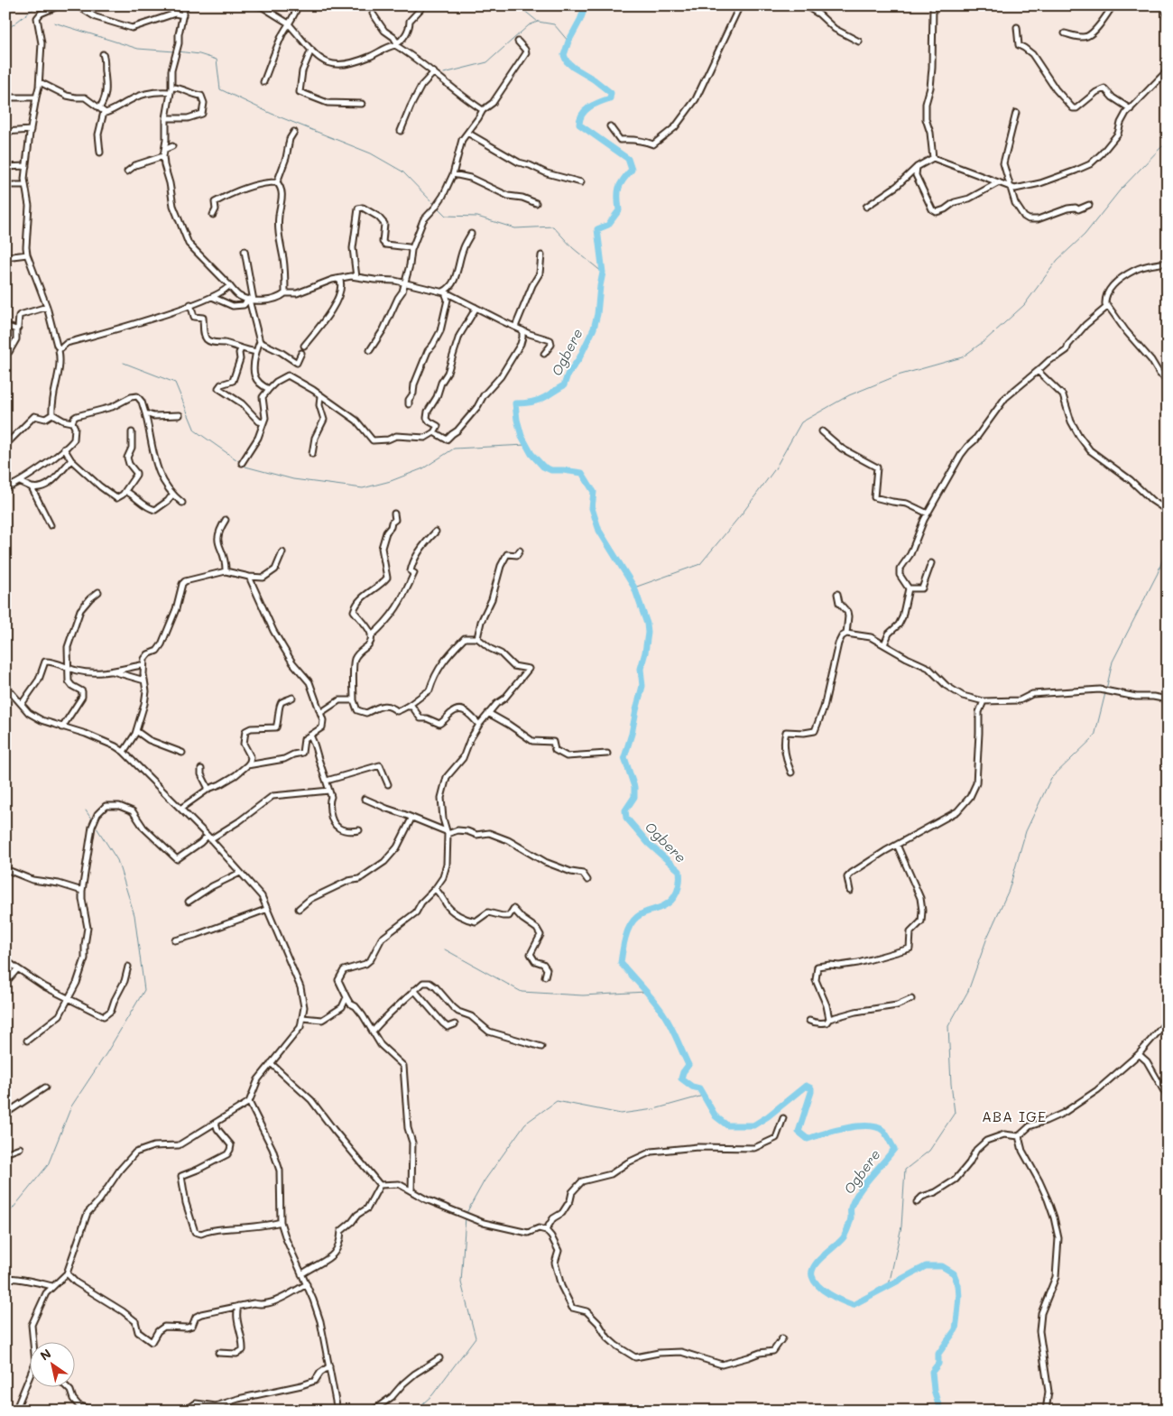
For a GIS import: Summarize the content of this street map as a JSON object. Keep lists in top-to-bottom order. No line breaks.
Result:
{"districts":["ABA IGE"],"water":["Ogbere"],"north":"top left"}
